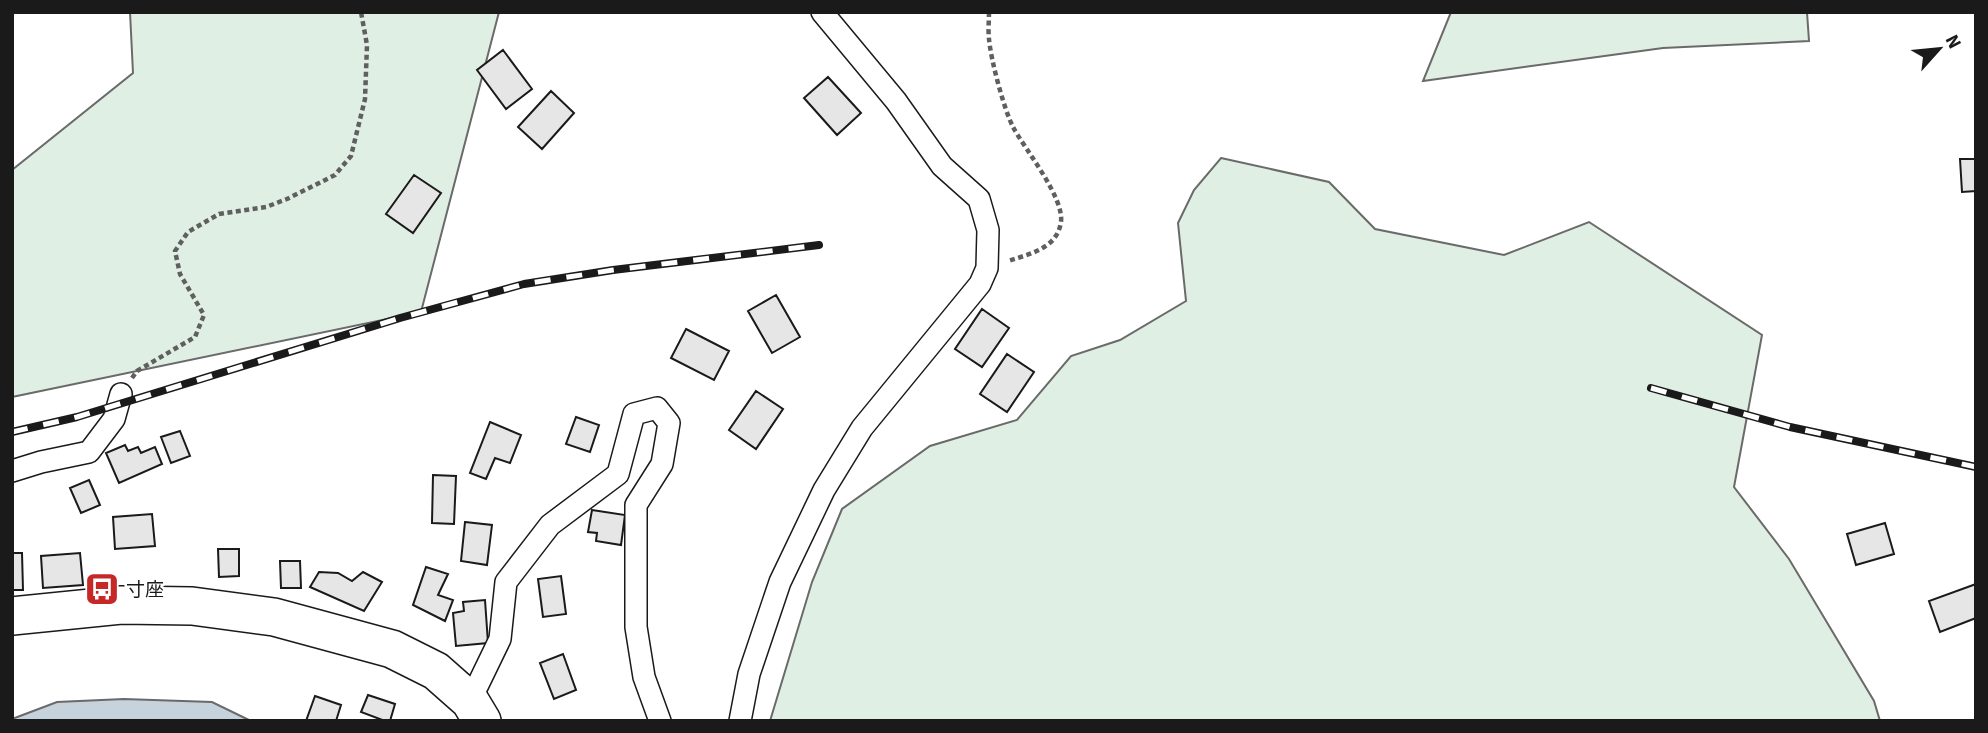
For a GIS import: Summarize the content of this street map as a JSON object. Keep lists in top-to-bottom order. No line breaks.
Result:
{"places":{"bus stop":["寸座"]},"north":"top right"}
